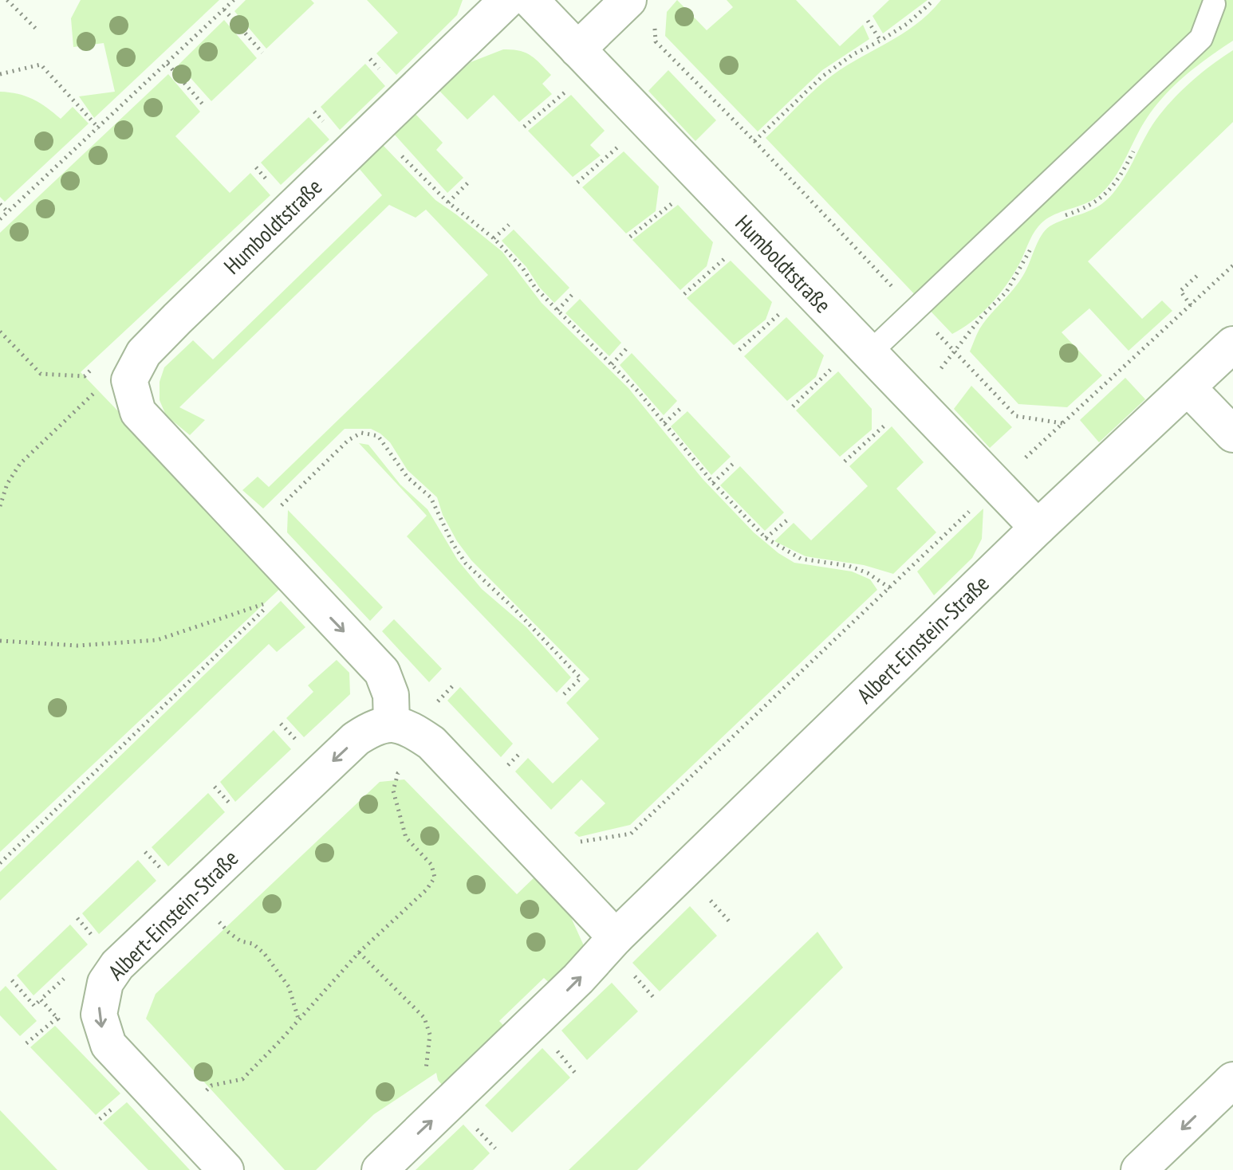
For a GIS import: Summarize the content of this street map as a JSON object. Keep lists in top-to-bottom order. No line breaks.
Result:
{"streets":{"street":["Humboldtstraße","Albert-Einstein-Straße"]},"crossings":[["Humboldtstraße","Albert-Einstein-Straße"]]}
